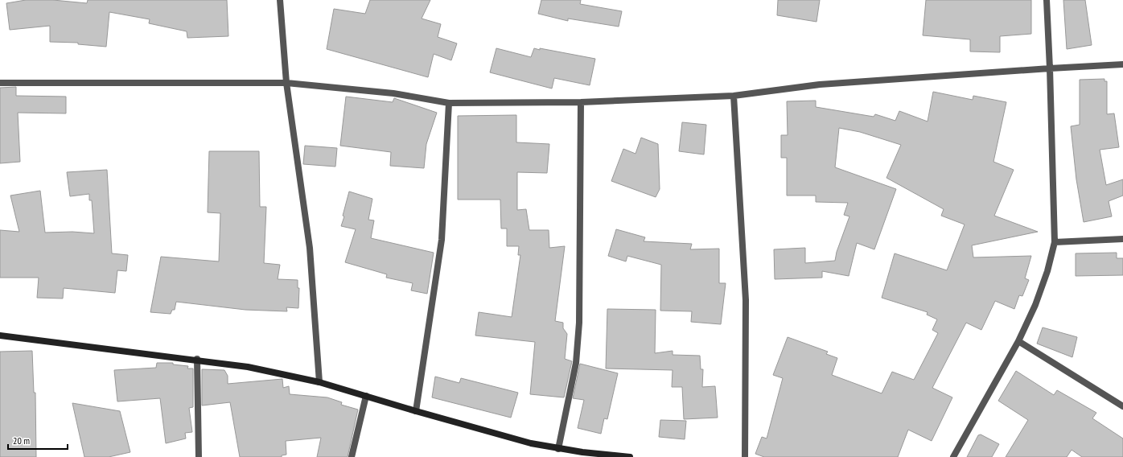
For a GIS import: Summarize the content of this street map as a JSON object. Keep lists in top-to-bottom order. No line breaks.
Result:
{"scale_bar":"20 m"}
